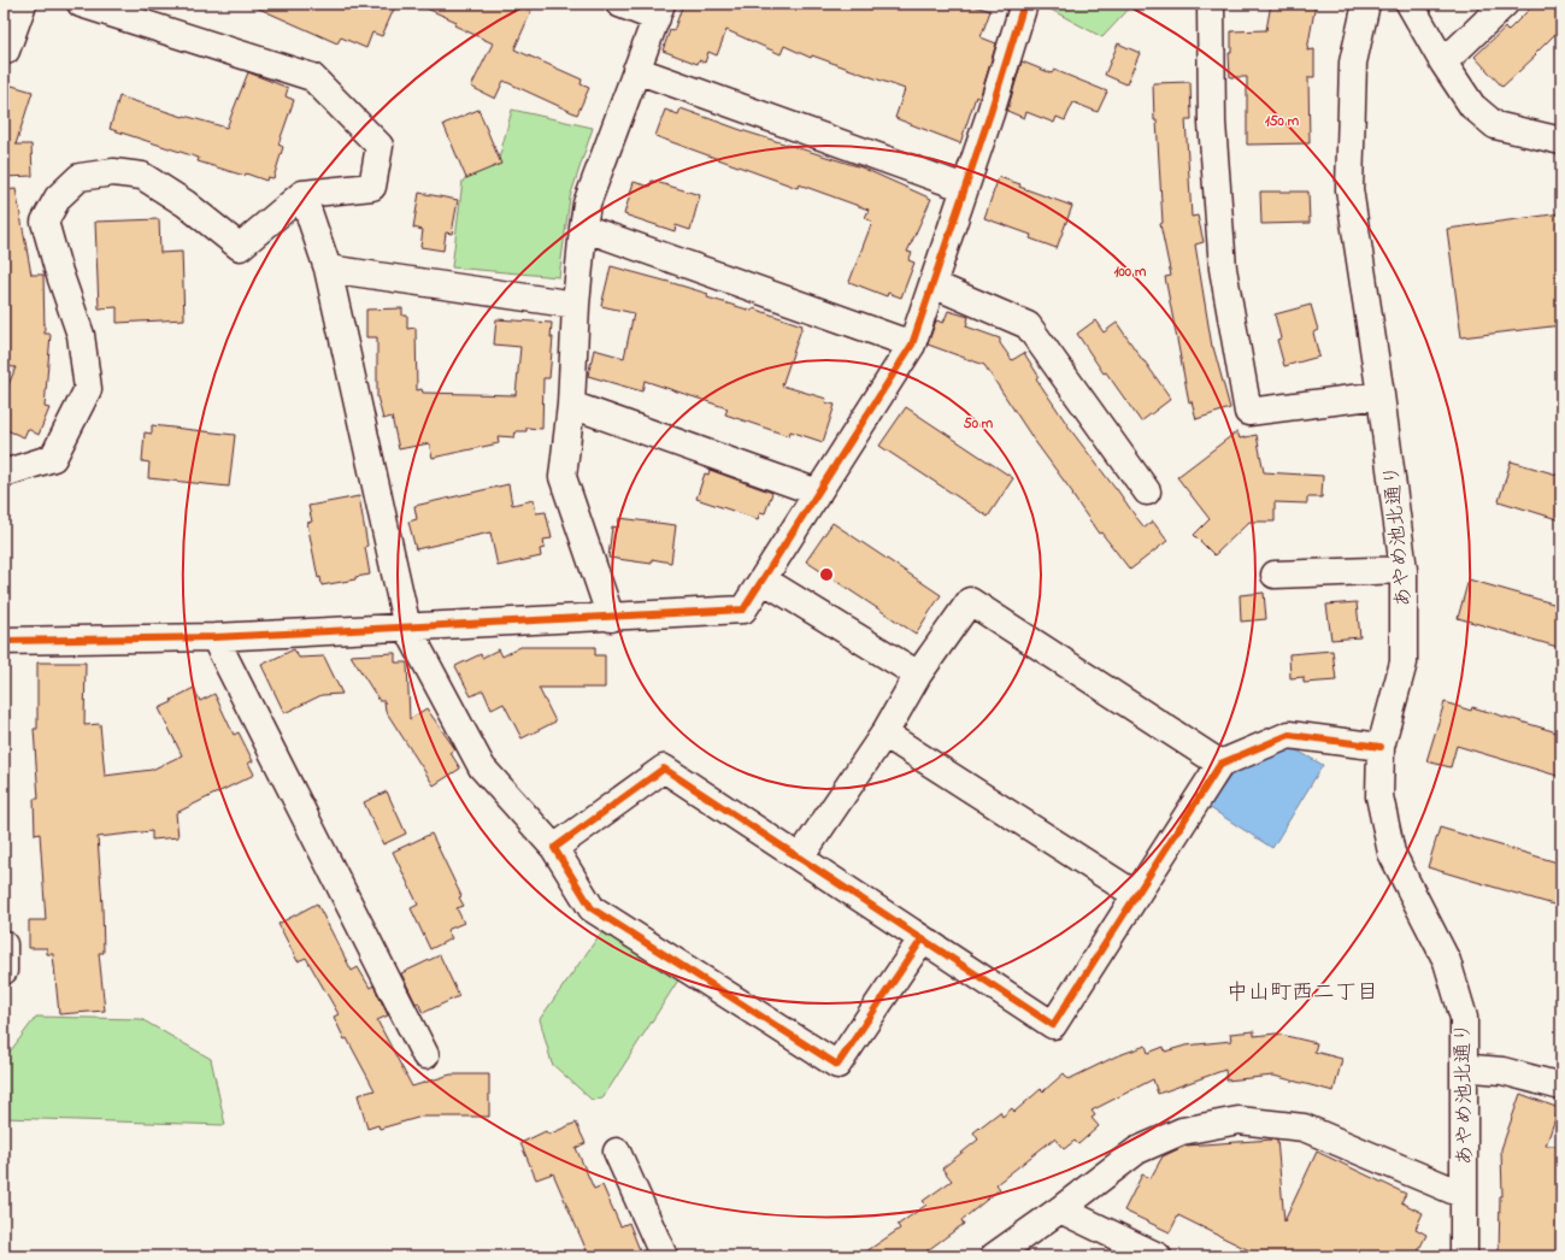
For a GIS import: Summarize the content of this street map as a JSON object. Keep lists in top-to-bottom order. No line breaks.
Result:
{"streets":{"street":["あやめ池北通り"]},"districts":["中山町西二丁目"],"rings":["150 m","100 m","50 m"]}
